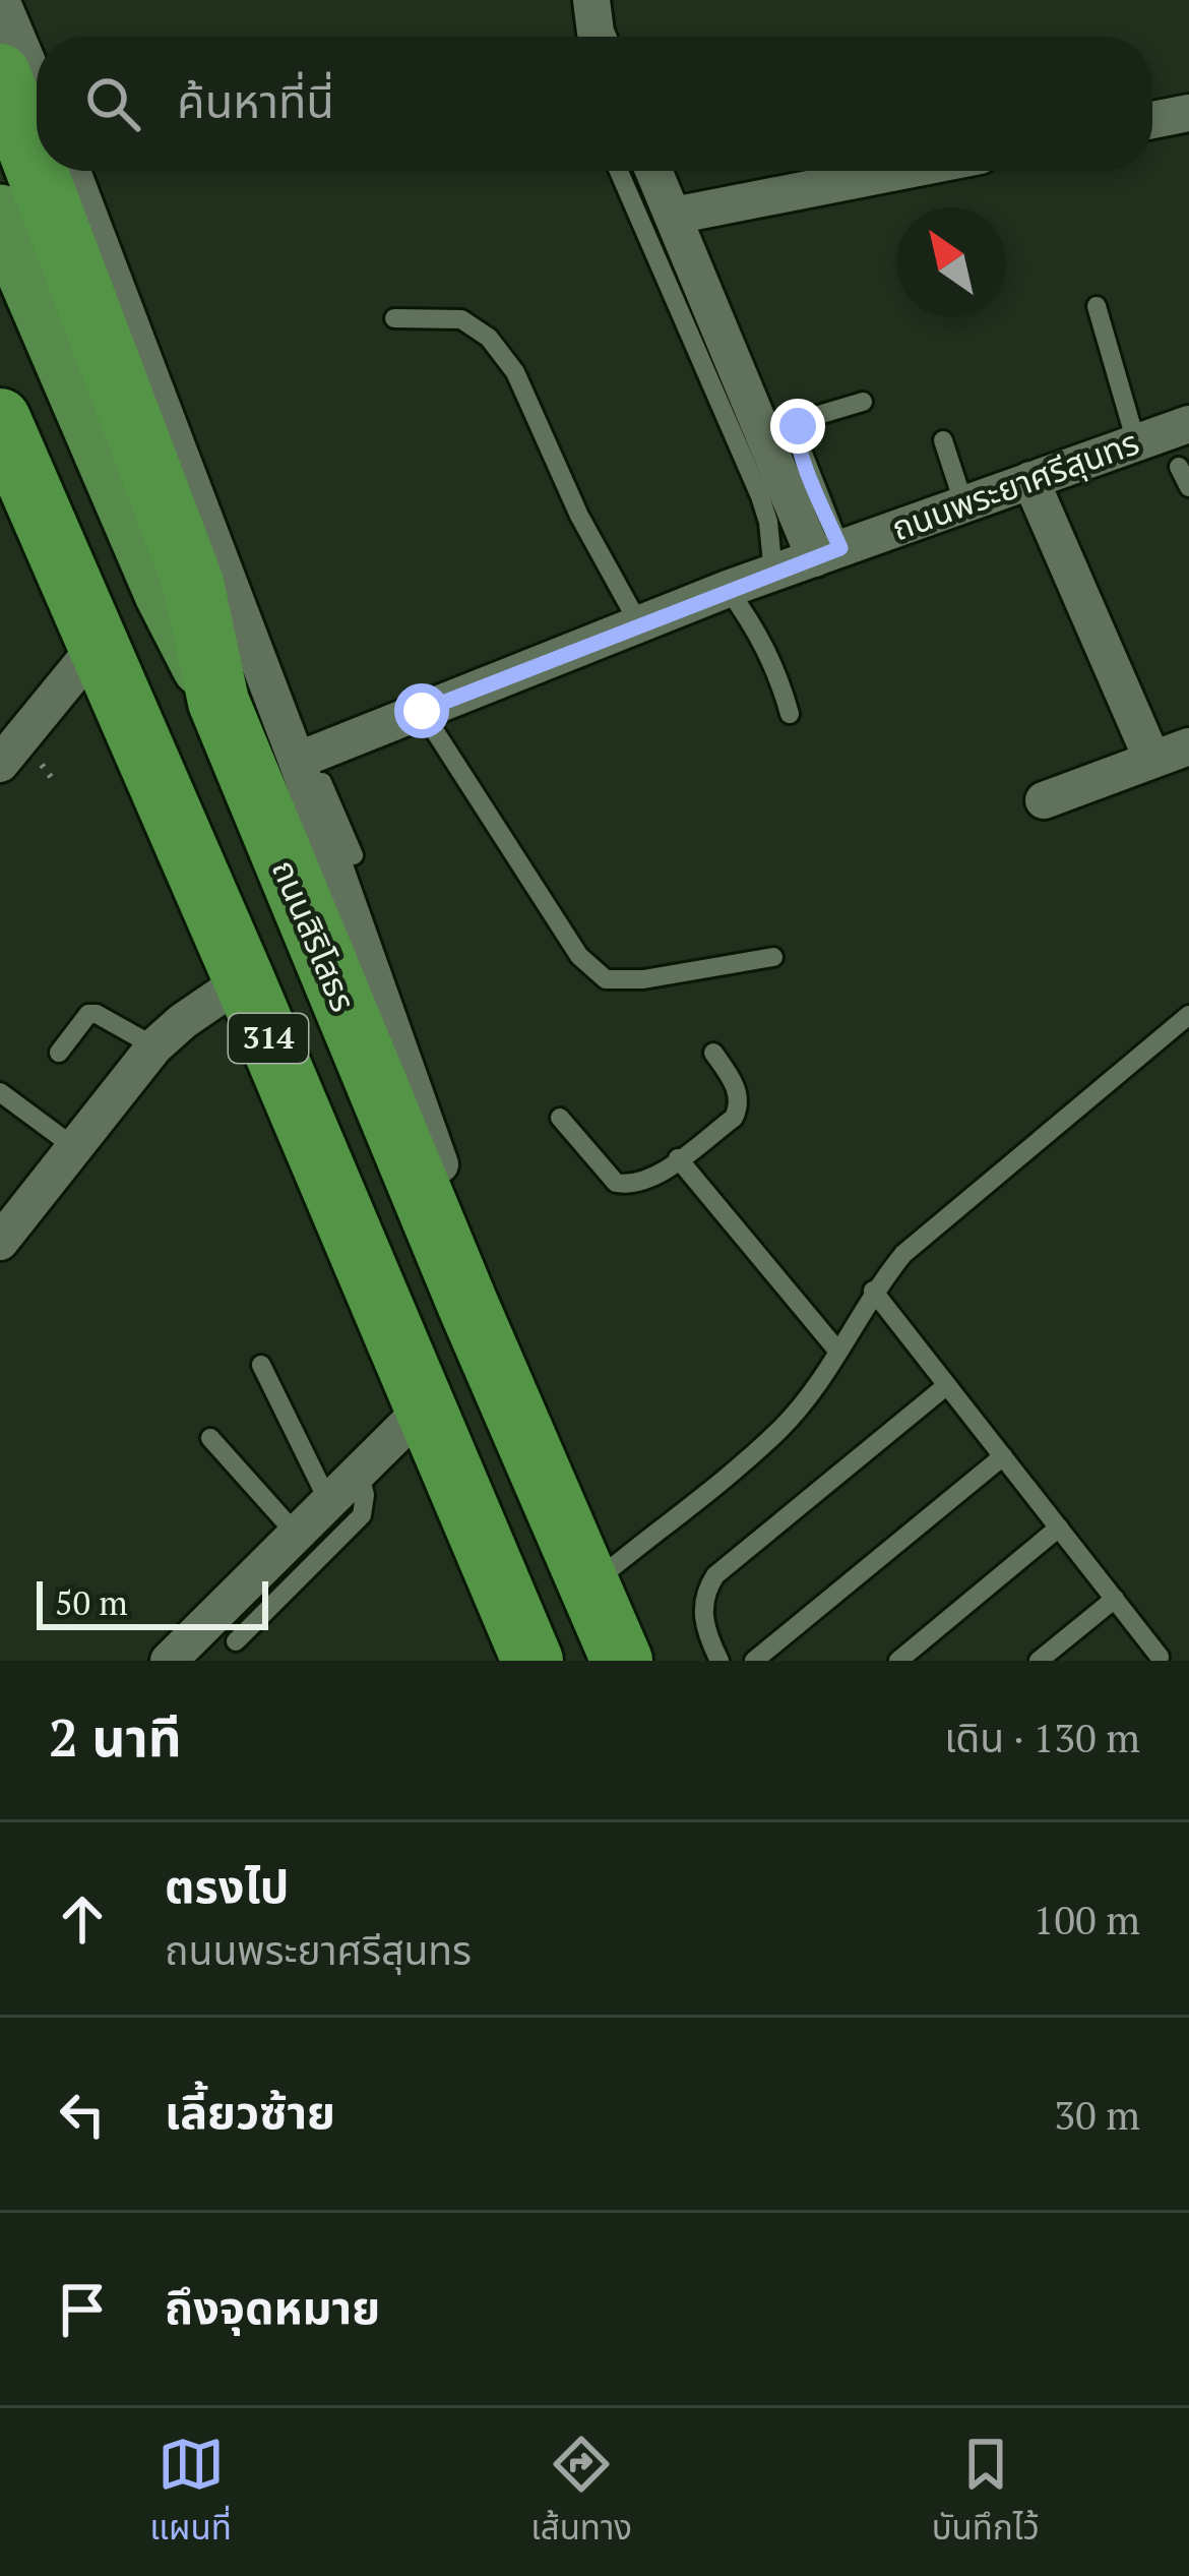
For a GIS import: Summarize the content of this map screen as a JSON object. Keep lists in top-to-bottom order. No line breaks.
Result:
{"streets":{"highway":["ถนนสิริโสธร","314"],"street":["ถนนพระยาศรีสุนทร"]},"scale_bar":"50 m","north":"top left","page":{"search":"ค้นหาที่นี่","scale":"50 m","heading":["2 นาที","เดิน · 130 m"],"list":[["ตรงไป","ถนนพระยาศรีสุนทร","100 m"],["เลี้ยวซ้าย","30 m"],"ถึงจุดหมาย"],"nav":["แผนที่","เส้นทาง","บันทึกไว้"]}}
